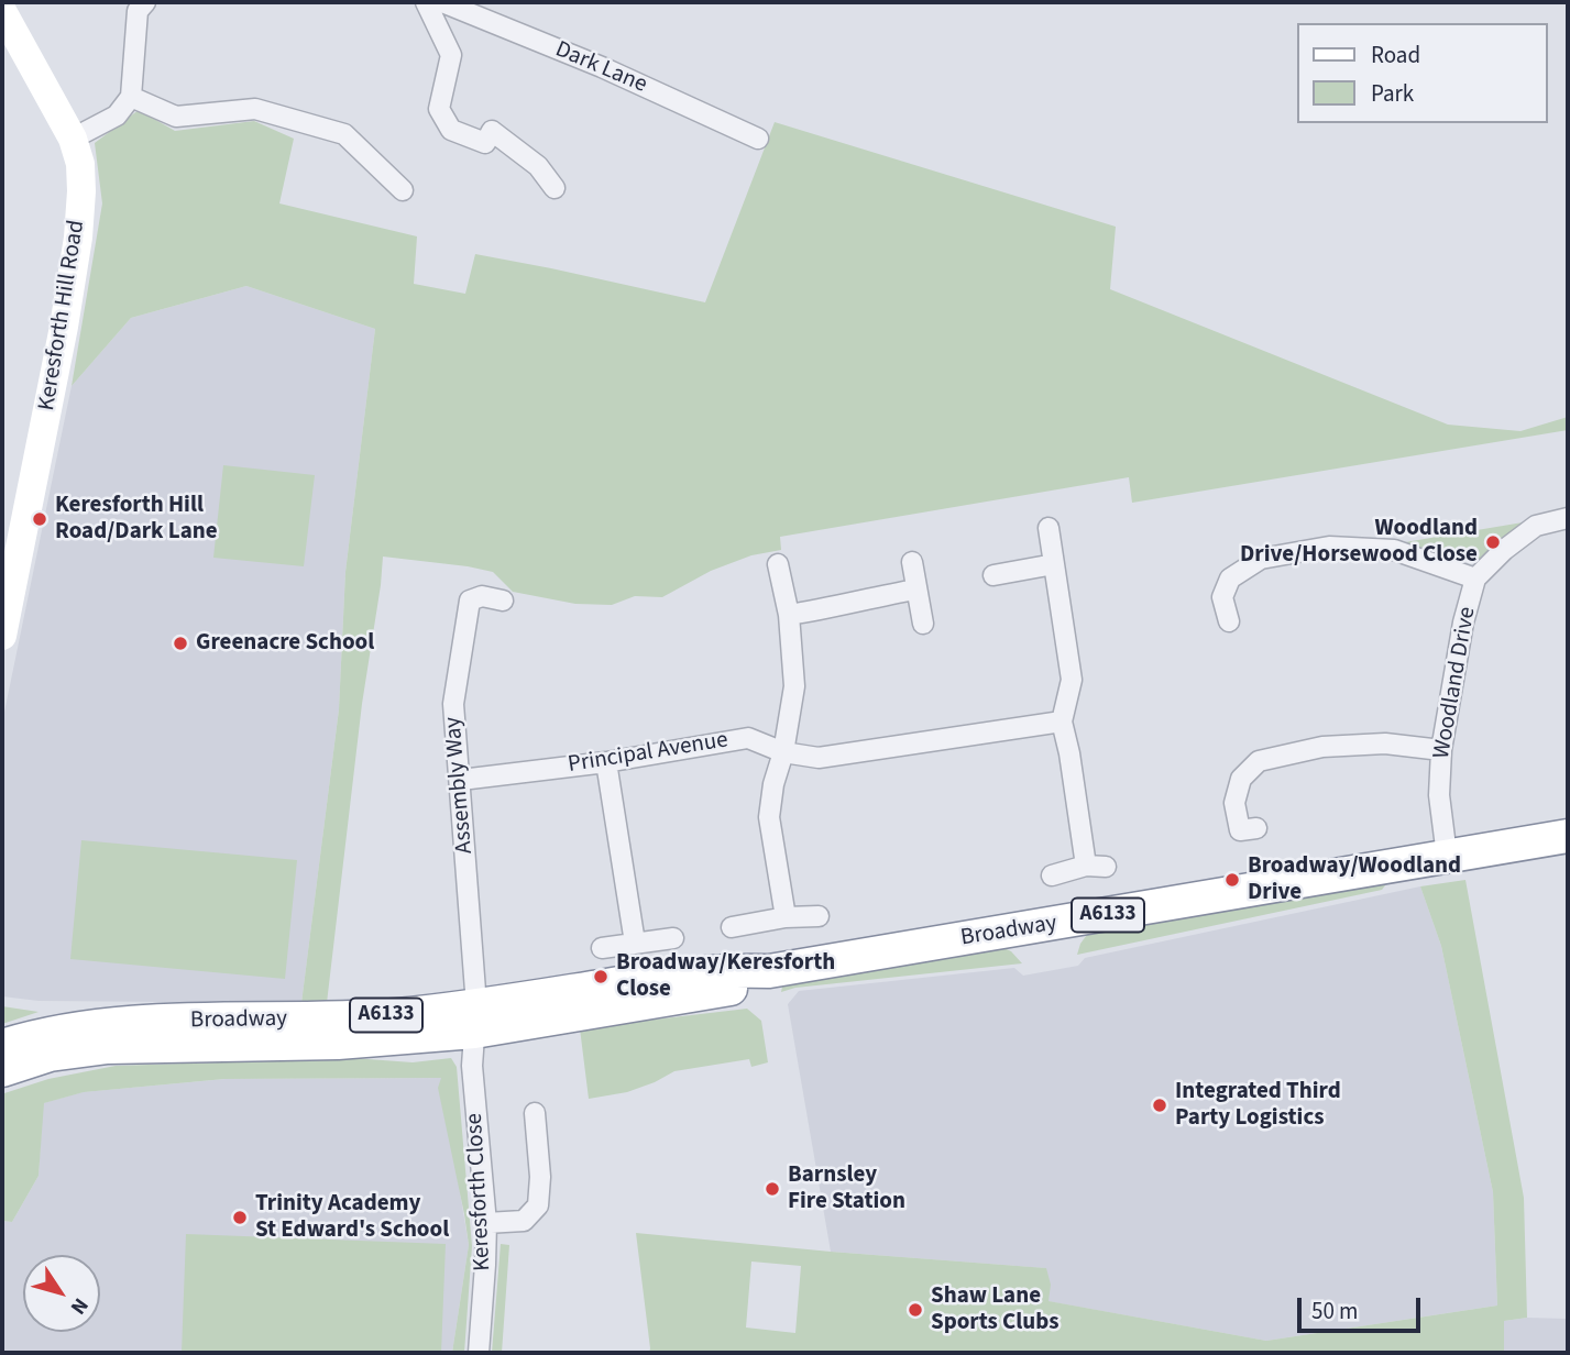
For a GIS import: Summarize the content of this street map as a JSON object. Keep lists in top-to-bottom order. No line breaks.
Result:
{"streets":{"highway":["A6133","Broadway"],"main road":["Keresforth Hill Road"],"street":["Dark Lane","Woodland Drive","Principal Avenue","Assembly Way","Keresforth Close"]},"crossings":[["Woodland Drive","Broadway"],["Principal Avenue","Assembly Way"],["Assembly Way","Broadway"],["Assembly Way","Keresforth Close"],["Broadway","Keresforth Close"]],"places":["Keresforth Hill Road/Dark Lane","Woodland Drive/Horsewood Close","Greenacre School","Broadway/Woodland Drive","Broadway/Keresforth Close","Integrated Third Party Logistics","Barnsley Fire Station","Trinity Academy St Edward's School","Shaw Lane Sports Clubs"],"legend":["Road","Park"],"scale_bar":"50 m","north":"bottom right"}
